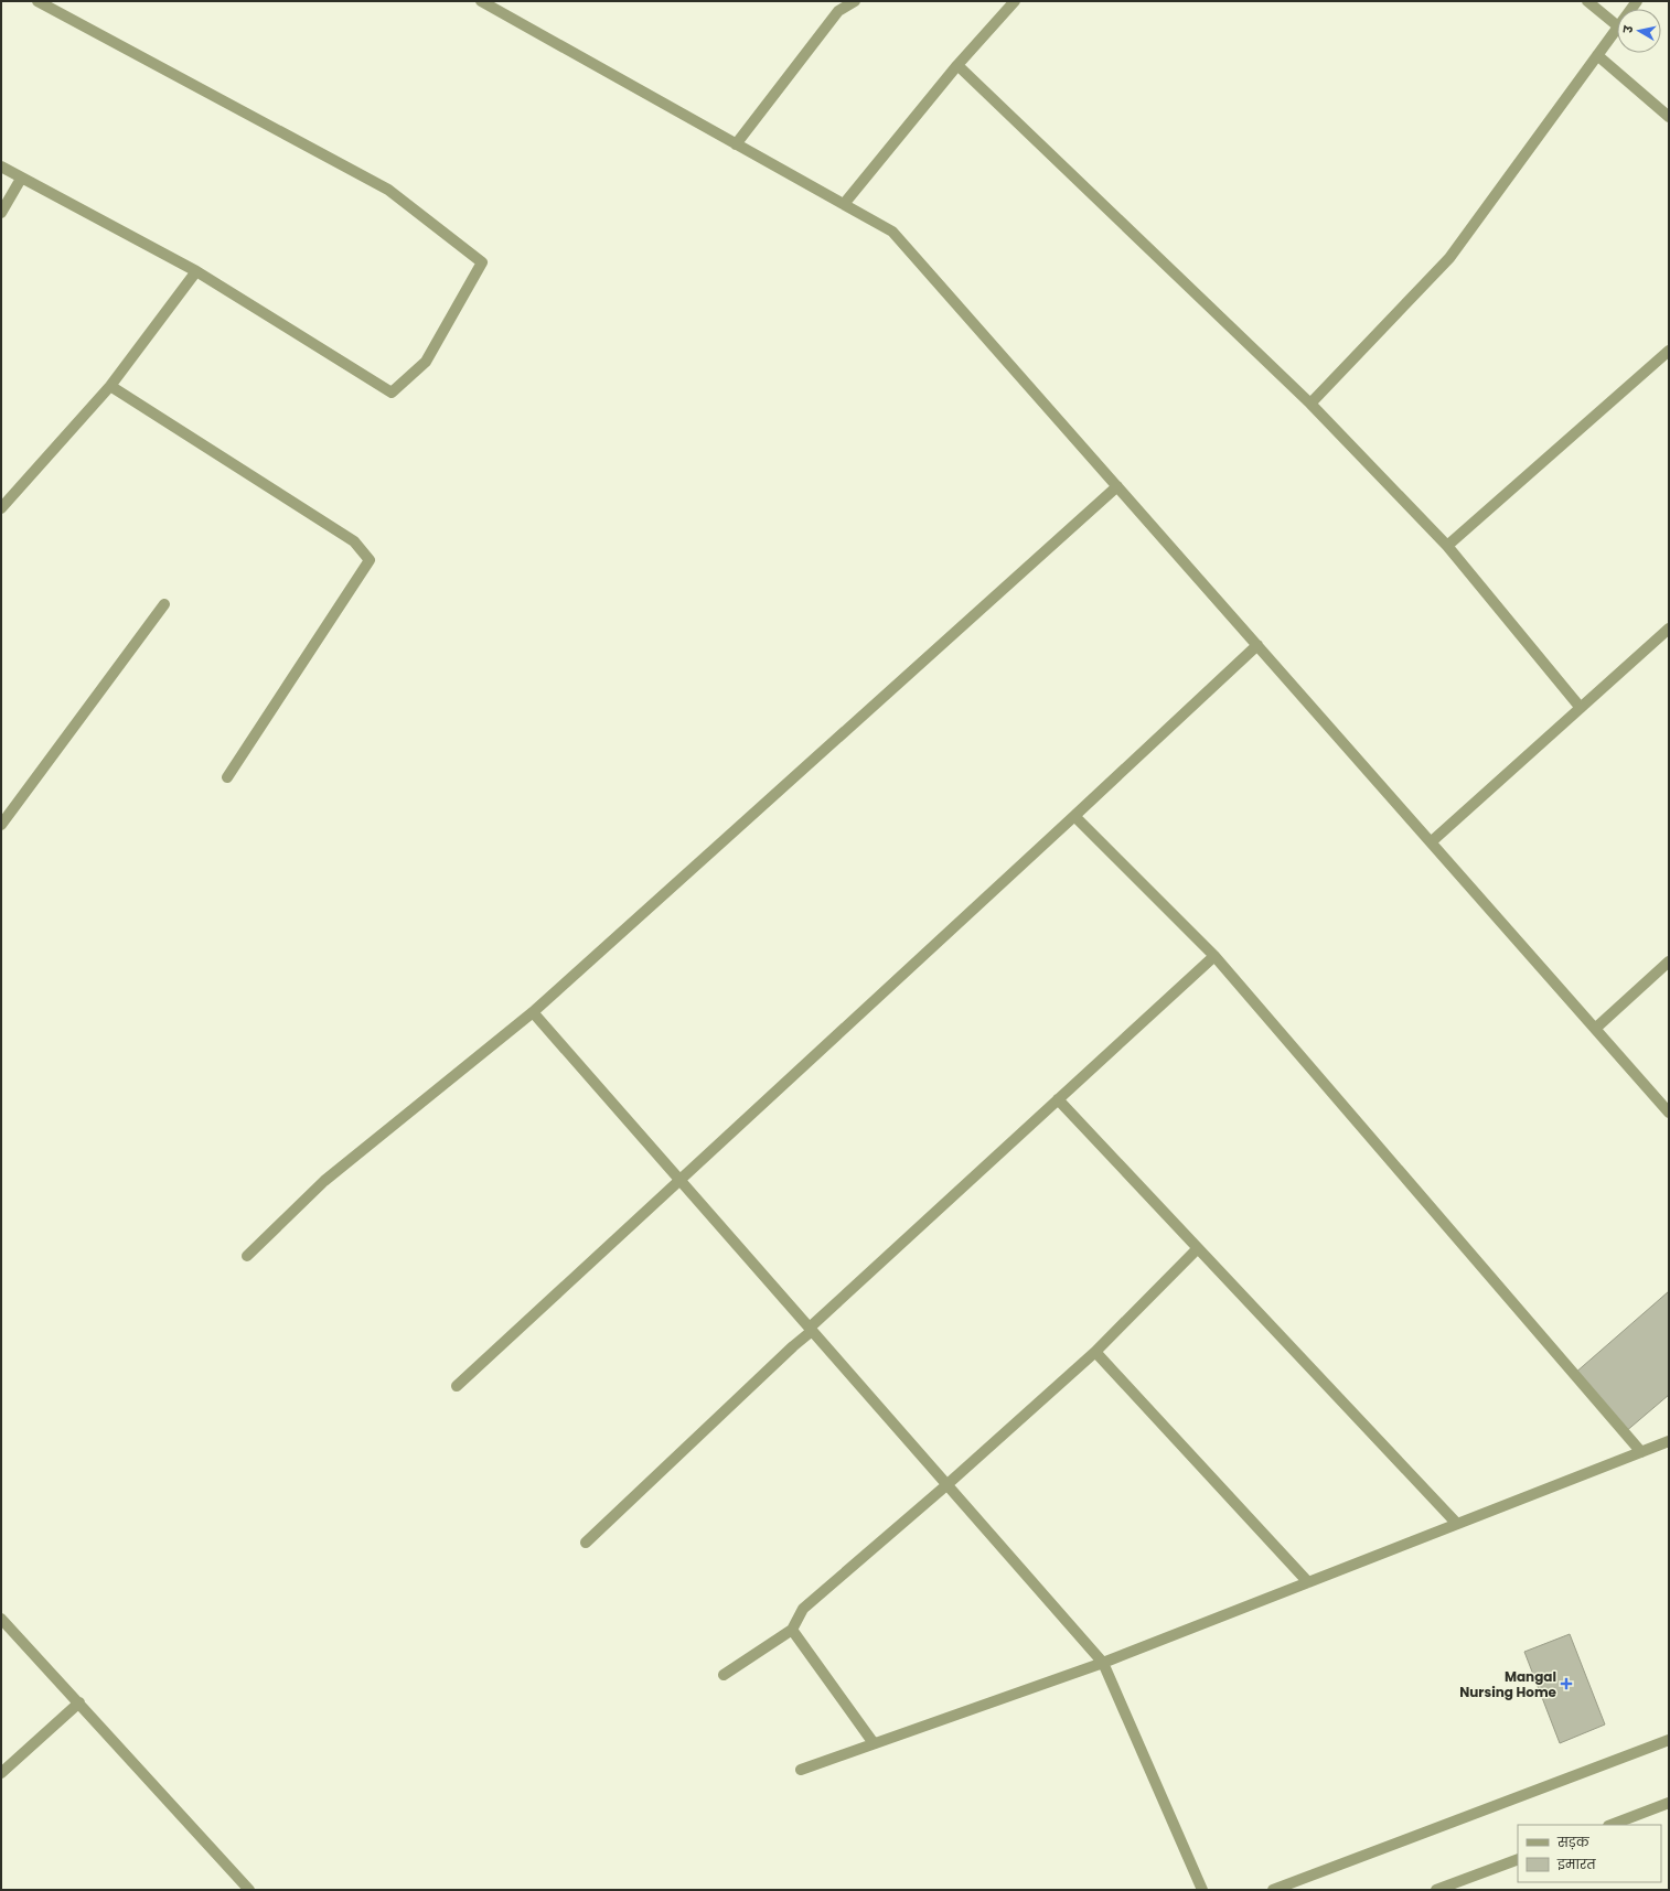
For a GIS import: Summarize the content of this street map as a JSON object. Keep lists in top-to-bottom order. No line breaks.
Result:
{"places":{"health":["Mangal Nursing Home"]},"legend":["सड़क","इमारत"],"north":"left"}
